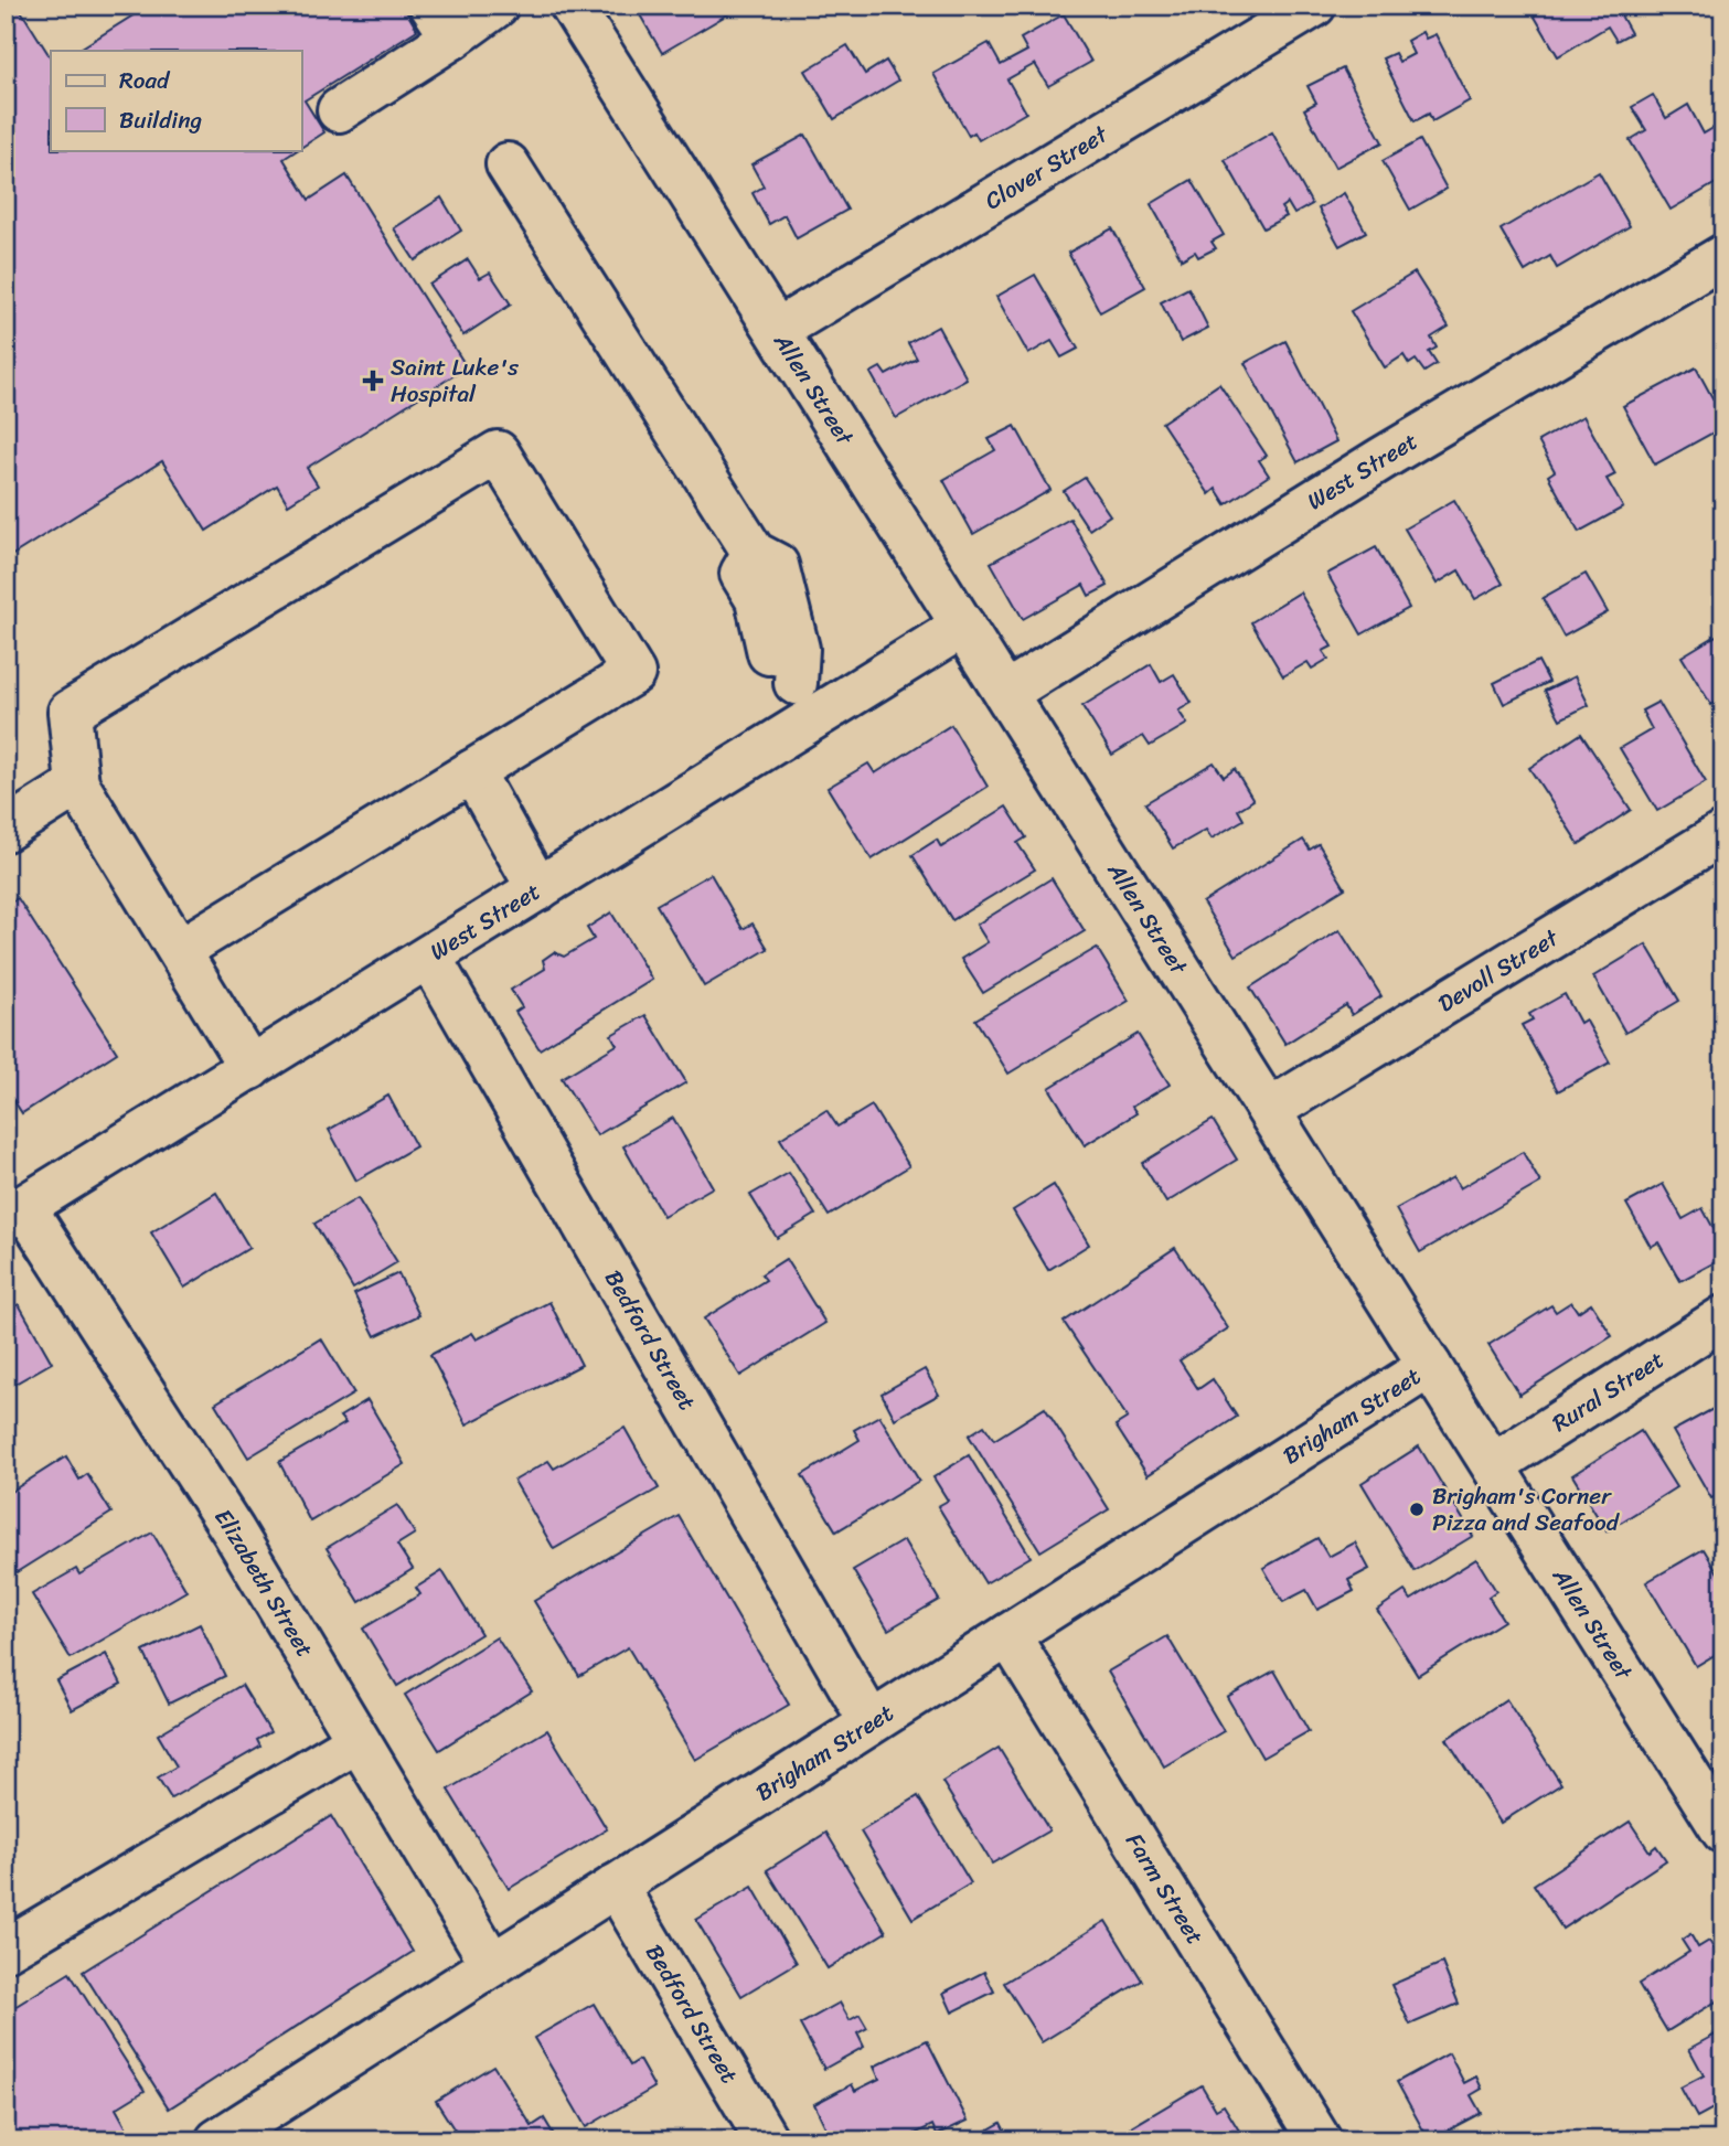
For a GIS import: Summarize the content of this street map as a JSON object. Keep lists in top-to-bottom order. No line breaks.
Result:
{"streets":{"street":["Clover Street","Allen Street","West Street","Devoll Street","Bedford Street","Rural Street","Brigham Street","Elizabeth Street","Farm Street"]},"crossings":[["Clover Street","Allen Street"],["Allen Street","West Street"],["Allen Street","Devoll Street"],["Allen Street","Rural Street"],["Allen Street","Brigham Street"],["West Street","Bedford Street"],["West Street","Elizabeth Street"],["Bedford Street","Brigham Street"],["Brigham Street","Elizabeth Street"],["Brigham Street","Farm Street"]],"places":{"health":["Saint Luke's Hospital"],"other":["Brigham's Corner Pizza and Seafood"]},"legend":["Road","Building"]}
